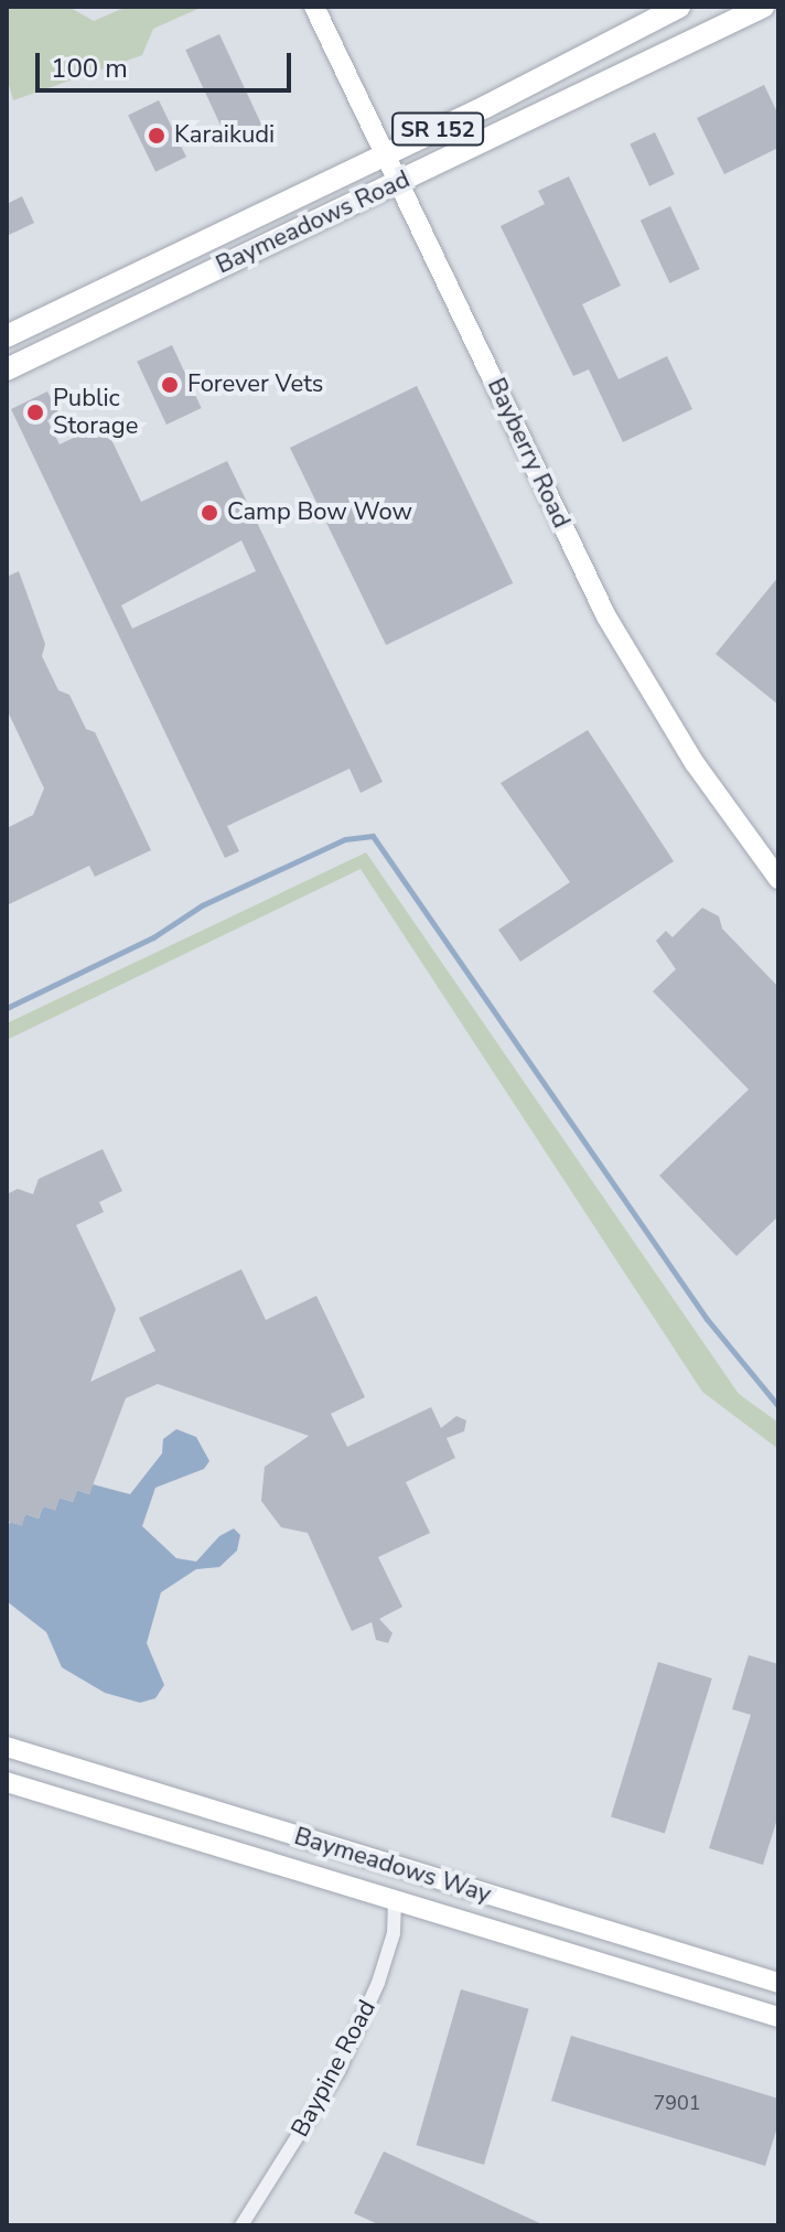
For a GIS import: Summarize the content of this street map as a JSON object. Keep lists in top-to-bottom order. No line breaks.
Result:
{"streets":{"main road":["SR 152","Baymeadows Road"],"street":["Bayberry Road","Baymeadows Way","Baypine Road"]},"crossings":[["Baymeadows Road","Bayberry Road"],["Baymeadows Way","Baypine Road"]],"places":["Karaikudi","Forever Vets","Public Storage","Camp Bow Wow"],"house_numbers":["7901"],"scale_bar":"100 m"}
